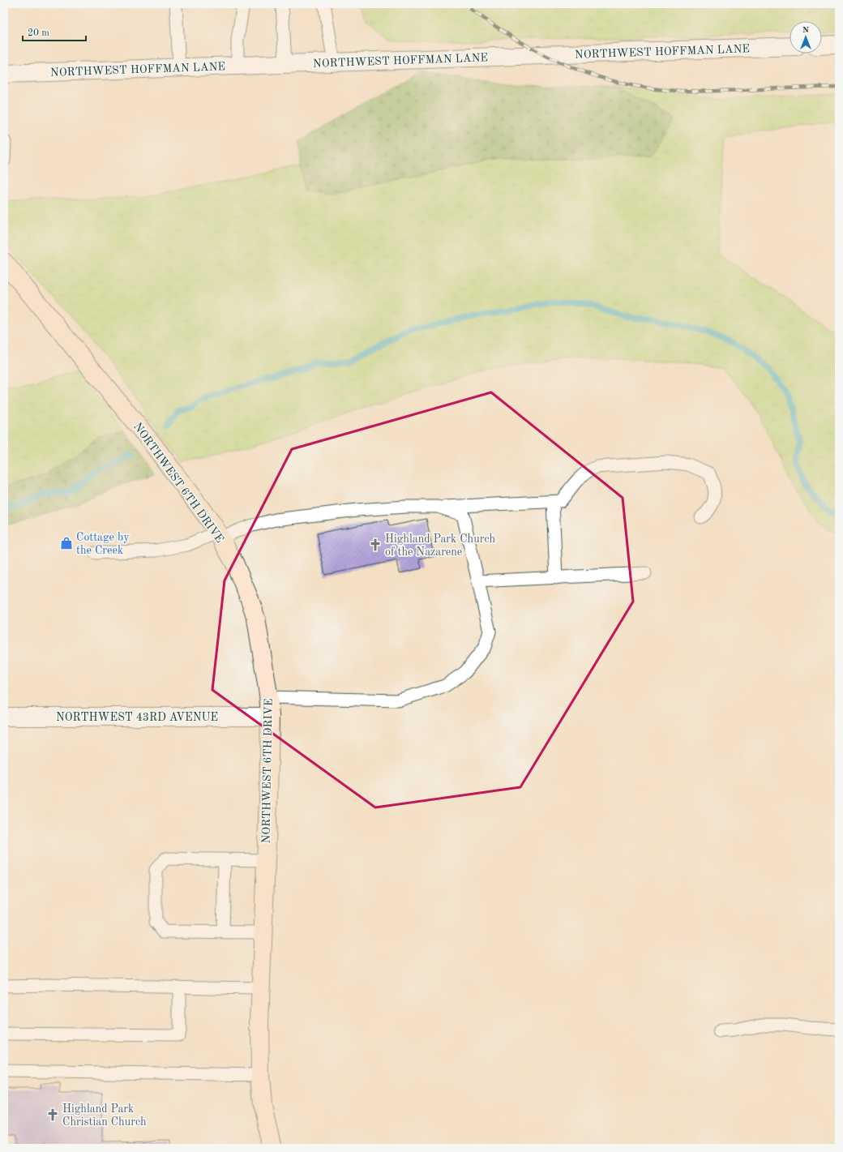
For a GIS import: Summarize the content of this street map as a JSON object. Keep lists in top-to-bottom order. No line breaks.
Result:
{"streets":{"main road":["NORTHWEST 6TH DRIVE"],"street":["NORTHWEST HOFFMAN LANE","NORTHWEST 43RD AVENUE"]},"crossings":[["NORTHWEST 6TH DRIVE","NORTHWEST 43RD AVENUE"]],"places":{"shop":["Cottage by the Creek"],"church":["Highland Park Church of the Nazarene","Highland Park Christian Church"]},"scale_bar":"20 m","north":"top"}
